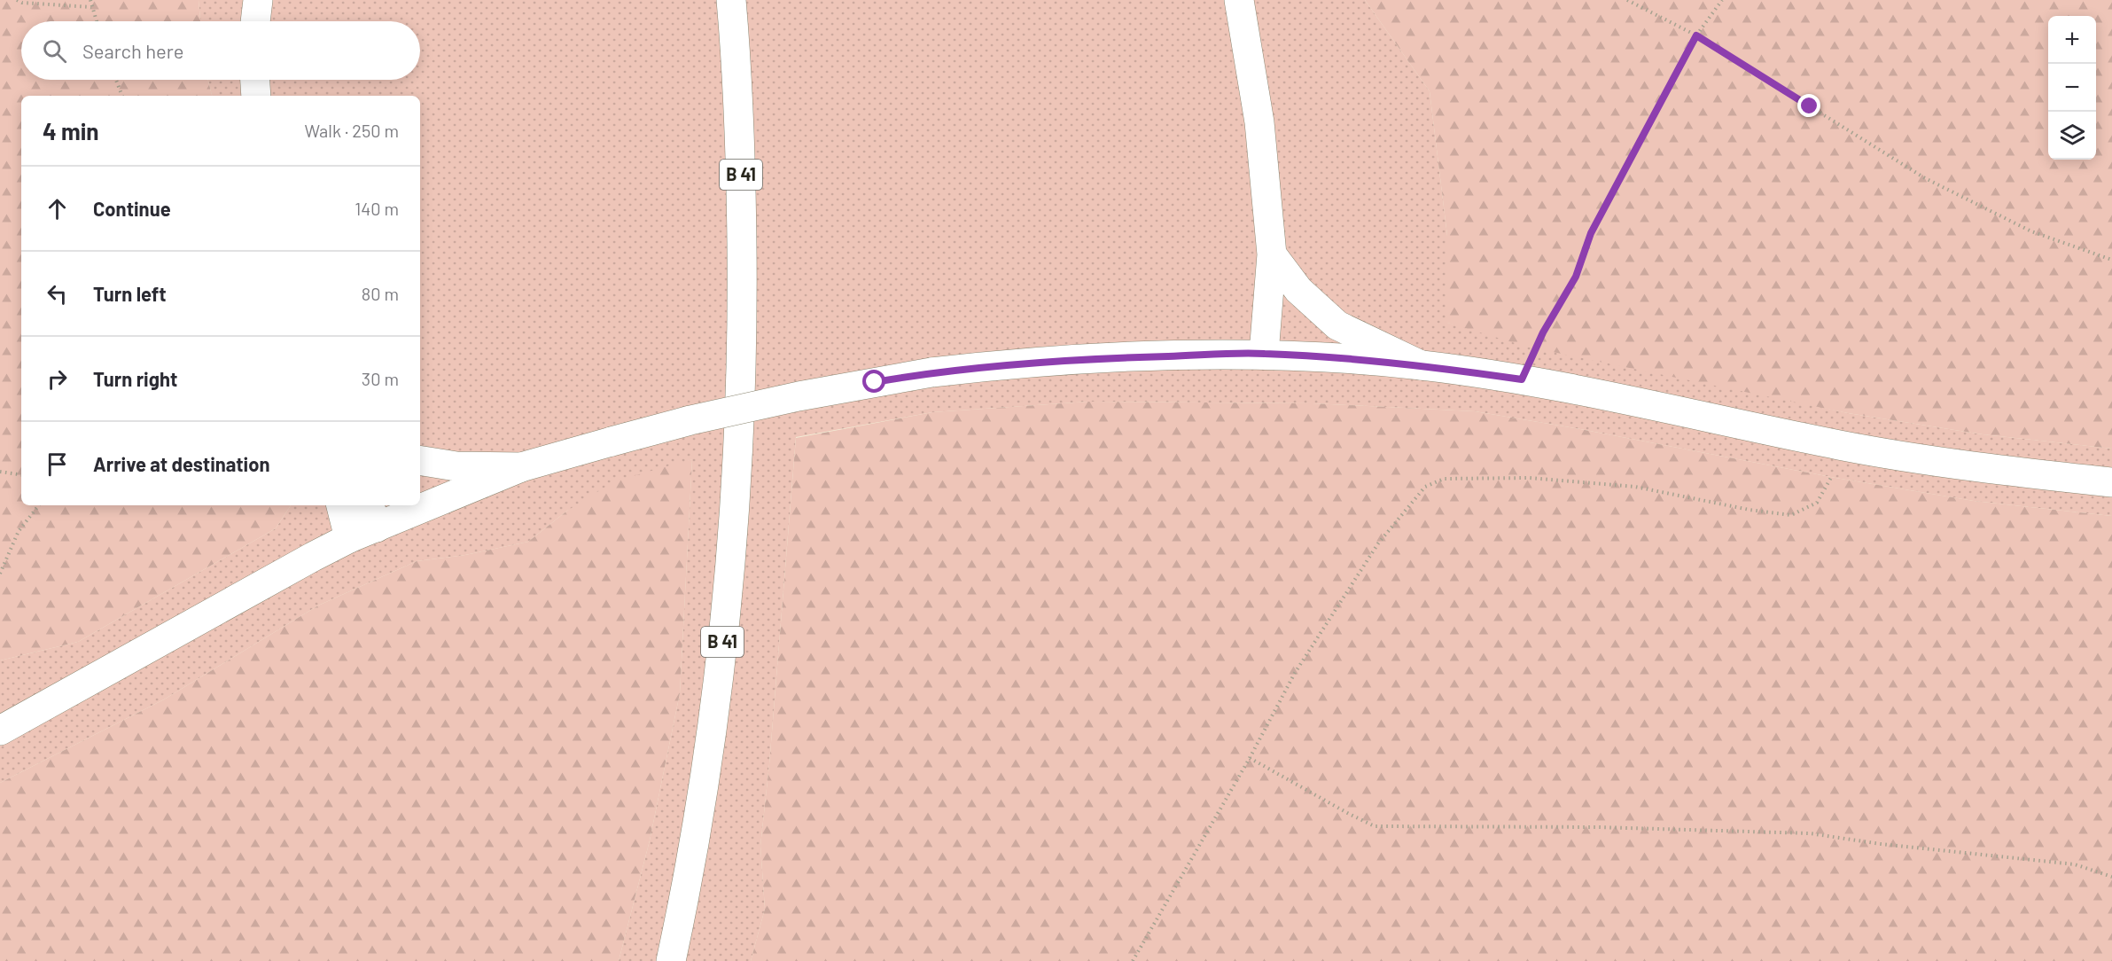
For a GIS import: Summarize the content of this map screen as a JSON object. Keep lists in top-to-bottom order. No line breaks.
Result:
{"streets":{"main road":["B 41"]},"page":{"map_buttons":["+","−"],"search":"Search here","heading":["4 min","Walk · 250 m"],"list":[["Continue","140 m"],["Turn left","80 m"],["Turn right","30 m"],"Arrive at destination"]}}
